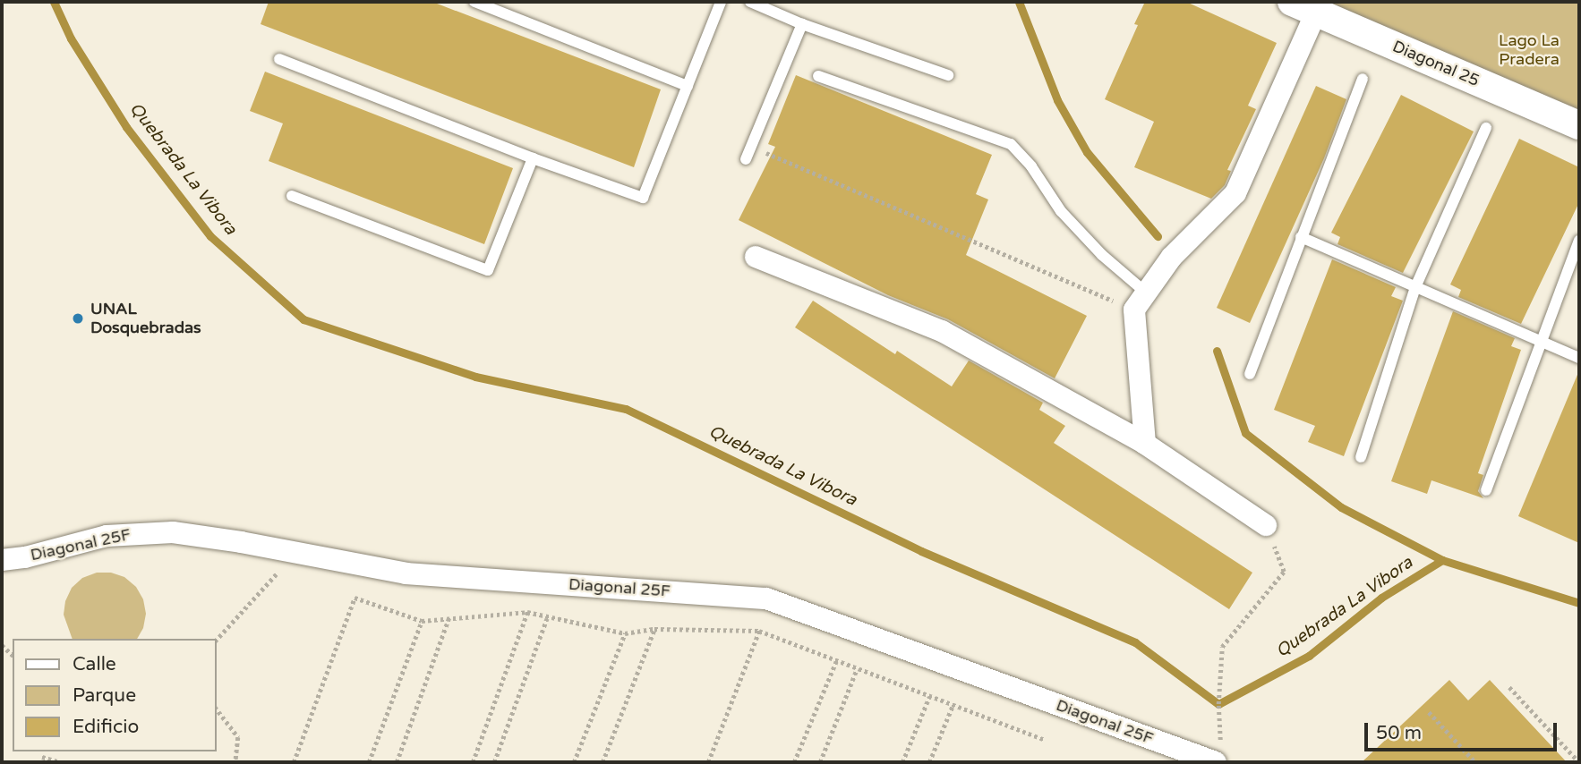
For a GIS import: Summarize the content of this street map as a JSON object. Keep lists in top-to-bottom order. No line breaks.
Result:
{"streets":{"street":["Diagonal 25","Diagonal 25F"]},"water":["Quebrada La Vibora"],"parks":["Lago La Pradera"],"places":["UNAL Dosquebradas"],"legend":["Calle","Parque","Edificio"],"scale_bar":"50 m"}
